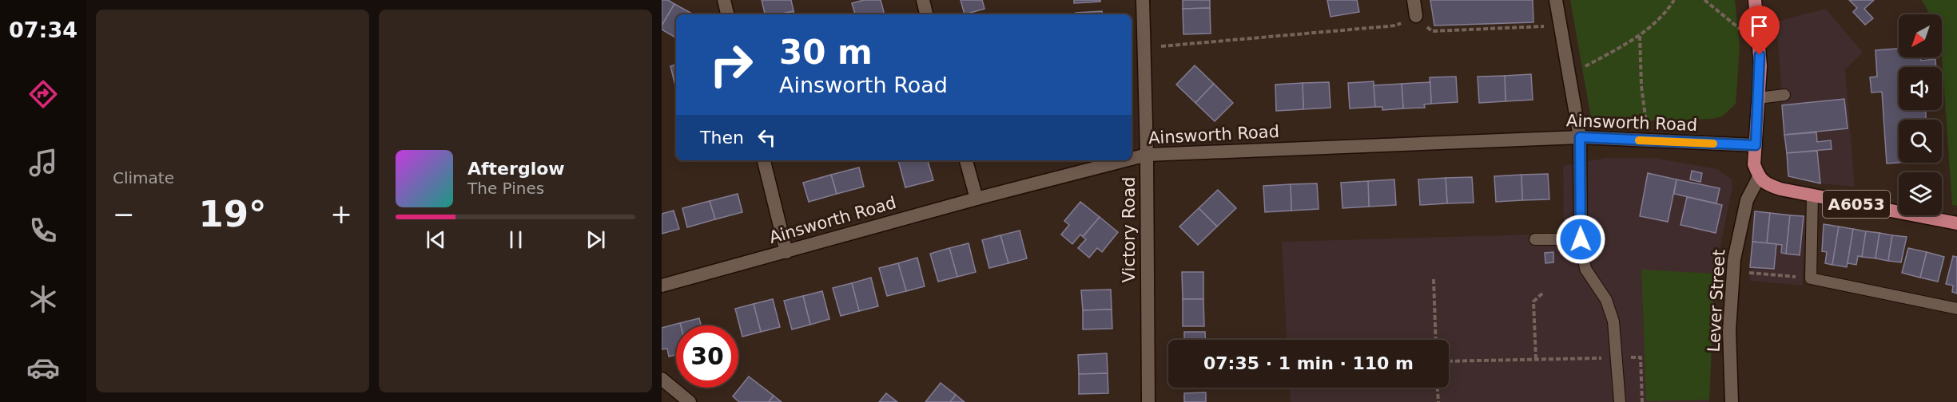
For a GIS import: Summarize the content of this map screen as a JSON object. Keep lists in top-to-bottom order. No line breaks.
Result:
{"streets":{"main road":["A6053"],"street":["Ainsworth Road","Victory Road","Lever Street"]},"crossings":[["Ainsworth Road","Victory Road"],["A6053","Lever Street"]],"north":"bottom left","page":{"tabs":"07:34","tile":"Climate","turn":["30 m","Ainsworth Road"],"then":"Then","song":["Afterglow","The Pines"],"heat":["−","19°","+"],"limit":"30","trip":"07:35 · 1 min · 110 m"}}
